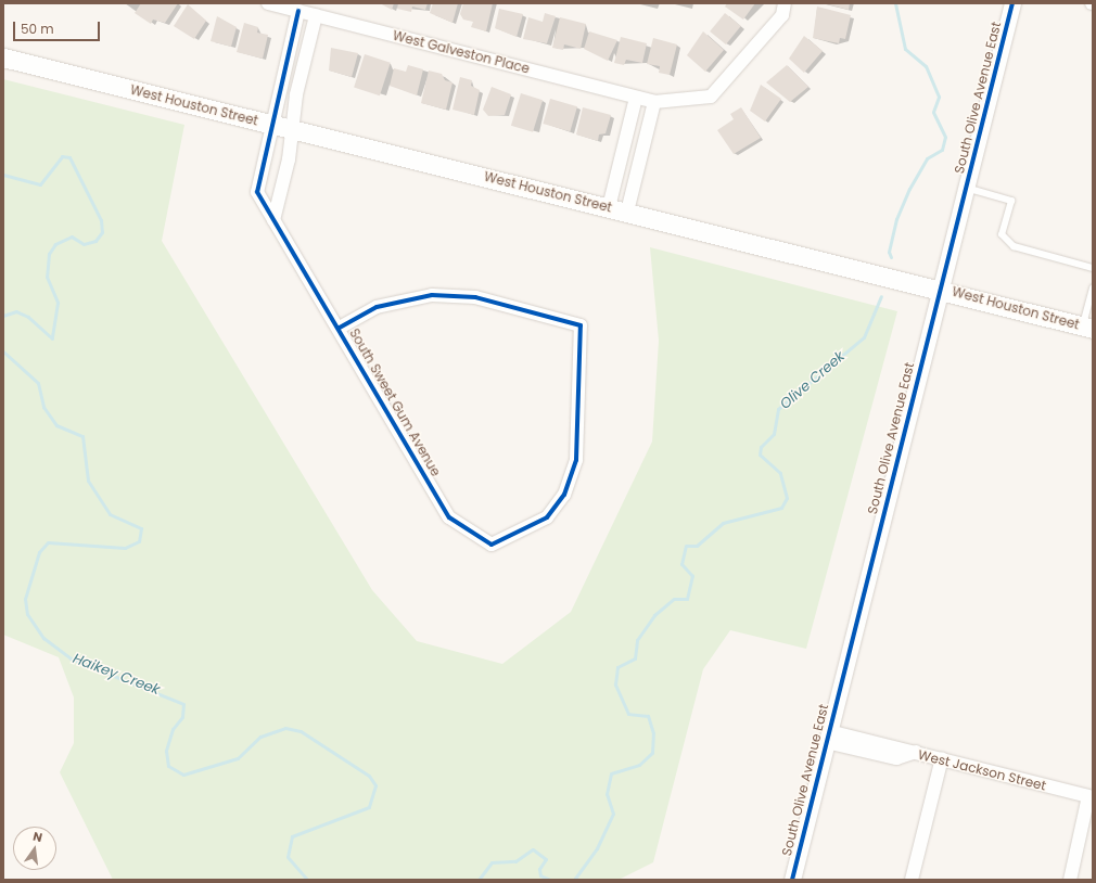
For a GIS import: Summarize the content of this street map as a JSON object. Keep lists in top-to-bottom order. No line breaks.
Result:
{"streets":{"main road":["West Houston Street"],"street":["West Galveston Place","South Olive Avenue East","South Sweet Gum Avenue","West Jackson Street"]},"crossings":[["West Galveston Place","South Sweet Gum Avenue"],["South Olive Avenue East","West Houston Street"],["South Olive Avenue East","West Jackson Street"],["West Houston Street","South Sweet Gum Avenue"]],"water":["Olive Creek","Haikey Creek"],"scale_bar":"50 m","north":"top"}
